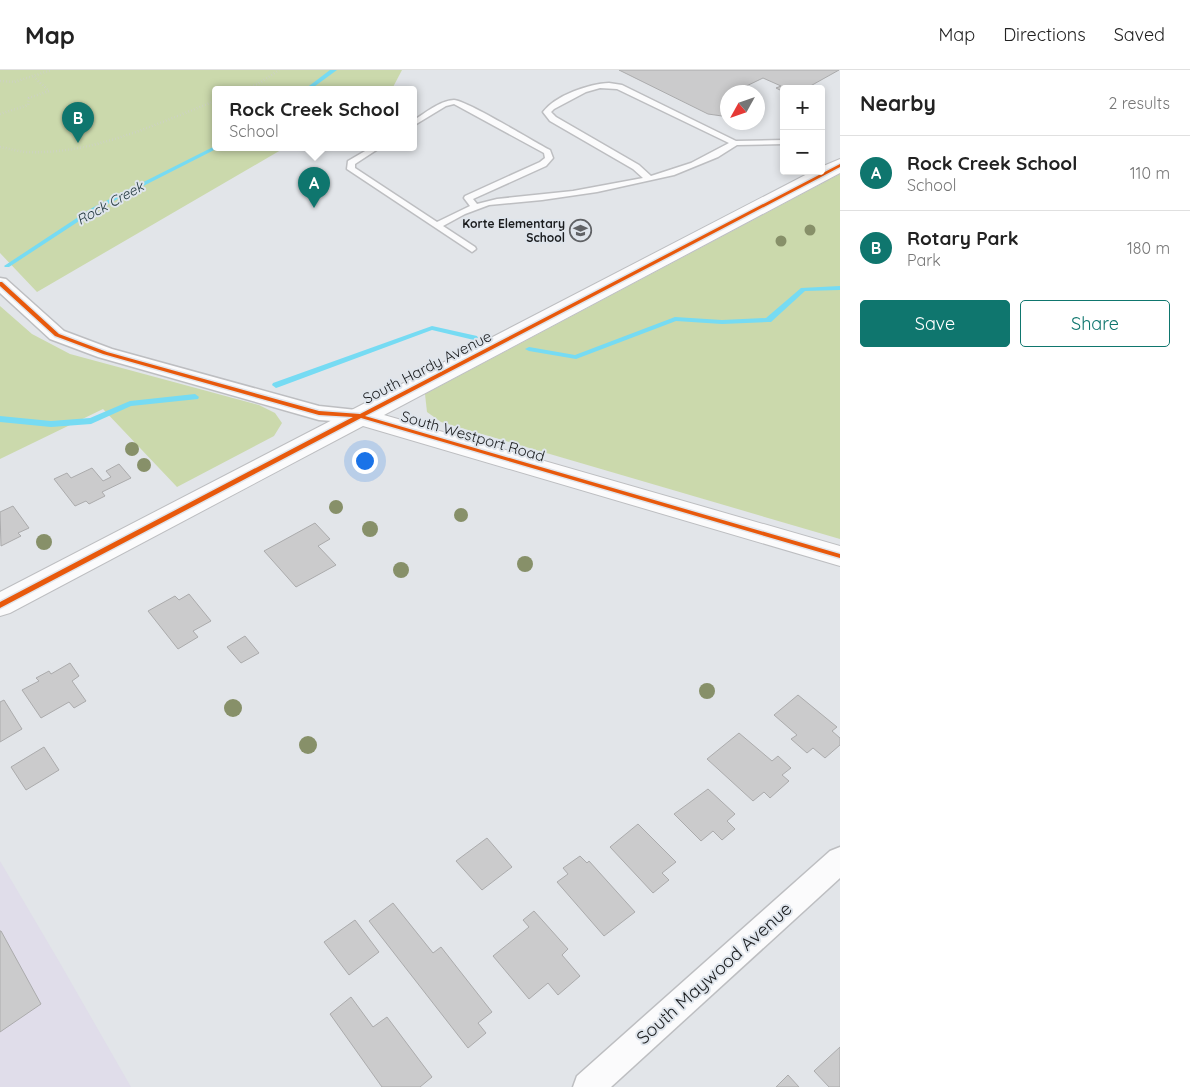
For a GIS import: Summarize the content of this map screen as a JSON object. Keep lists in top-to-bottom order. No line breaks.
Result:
{"streets":{"street":["South Hardy Avenue","South Westport Road","South Maywood Avenue"]},"crossings":[["South Hardy Avenue","South Westport Road"]],"water":["Rock Creek"],"places":{"school or university":["Korte Elementary School"]},"north":"bottom left","page":{"header":"Map","nav":["Map","Directions","Saved"],"heading":["Nearby","2 results"],"map_buttons":["+","−"],"popup":["Rock Creek School","School"],"pins":["B","A"],"list":[{"mark":"A","name":"Rock Creek School","note":"School","value":"110 m"},{"mark":"B","name":"Rotary Park","note":"Park","value":"180 m"}],"buttons":["Save","Share"]}}
